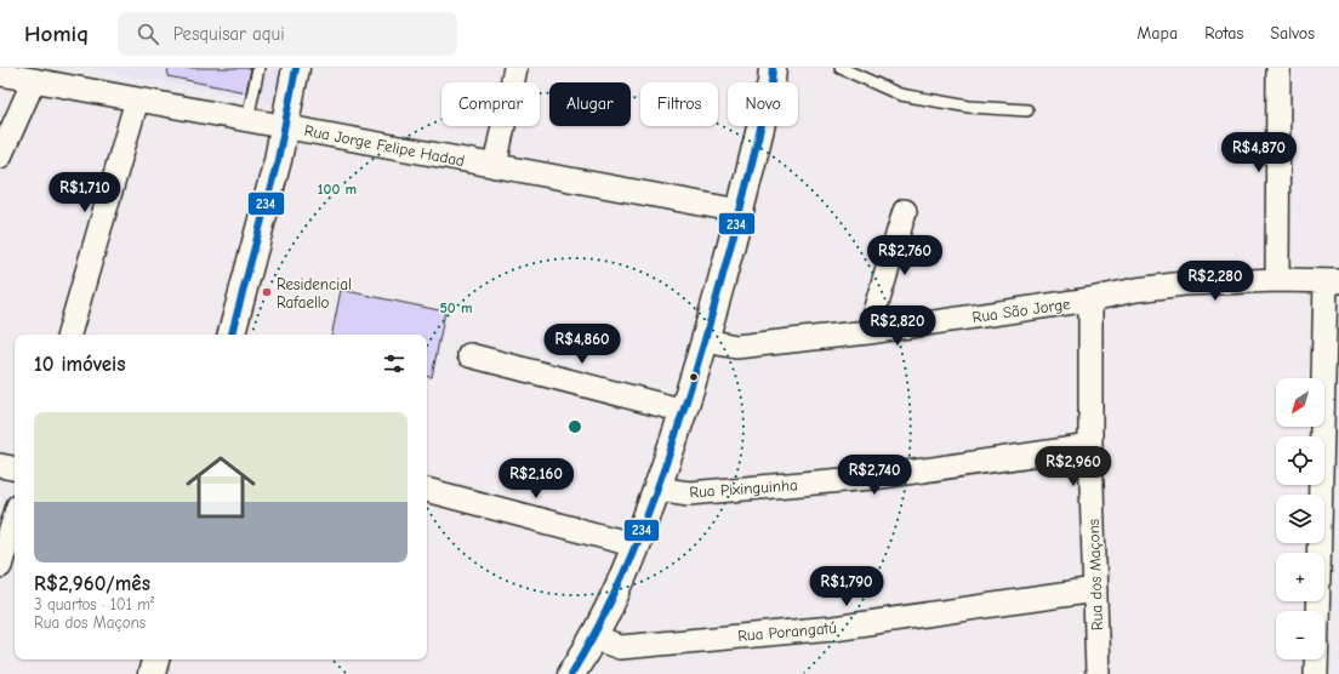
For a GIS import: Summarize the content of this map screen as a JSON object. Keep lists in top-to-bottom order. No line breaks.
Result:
{"streets":{"street":["Rua Jorge Felipe Hadad","Rua São Jorge","Rua Pixinguinha","Rua dos Maçons","Rua Porangatú"]},"crossings":[["Rua São Jorge","Rua dos Maçons"],["Rua Pixinguinha","Rua dos Maçons"],["Rua dos Maçons","Rua Porangatú"]],"places":["Residencial Rafaello"],"lines":["transit line 234"],"north":"bottom left","page":{"header":"Homiq","search":"Pesquisar aqui","nav":["Mapa","Rotas","Salvos"],"chip":["Comprar","Alugar","Filtros","Novo"],"price":["R$4,870","R$1,710","R$2,760","R$2,280","R$2,820","R$4,860","R$2,960","R$2,740","R$2,160","R$1,790"],"heading":"10 imóveis","map_buttons":["+","−"],"list":[{"name":"R$2,960/mês","note":"3 quartos · 101 m² · Rua dos Maçons"}]},"rings":["100 m","50 m"]}
